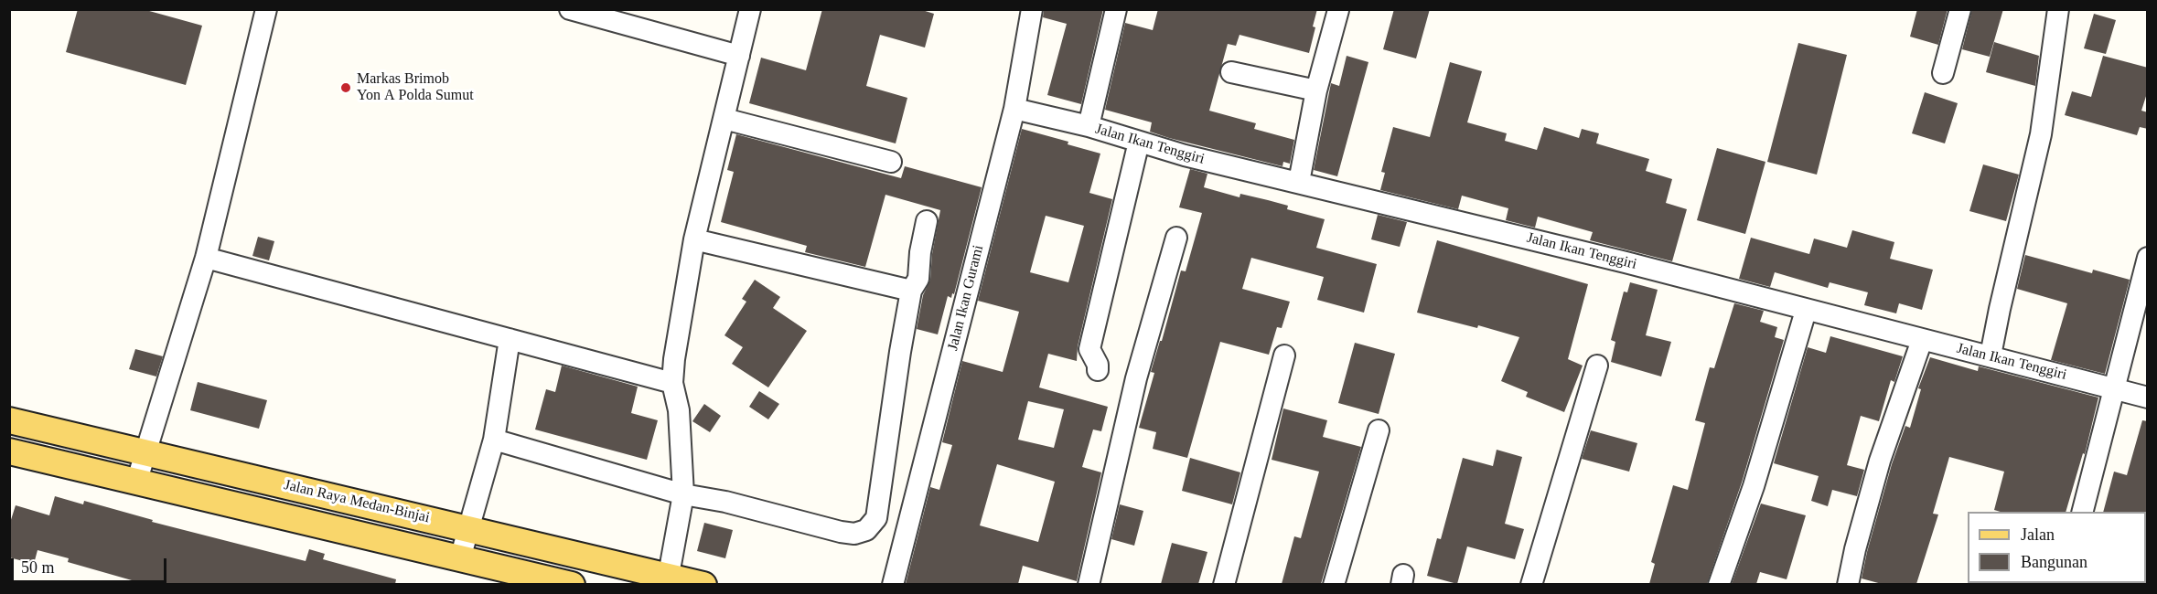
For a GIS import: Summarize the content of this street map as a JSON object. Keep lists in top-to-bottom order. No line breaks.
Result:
{"streets":{"main road":["Jalan Raya Medan-Binjai"],"street":["Jalan Ikan Tenggiri","Jalan Ikan Gurami"]},"crossings":[["Jalan Ikan Tenggiri","Jalan Ikan Gurami"]],"places":["Markas Brimob Yon A Polda Sumut"],"legend":["Jalan","Bangunan"],"scale_bar":"50 m"}
